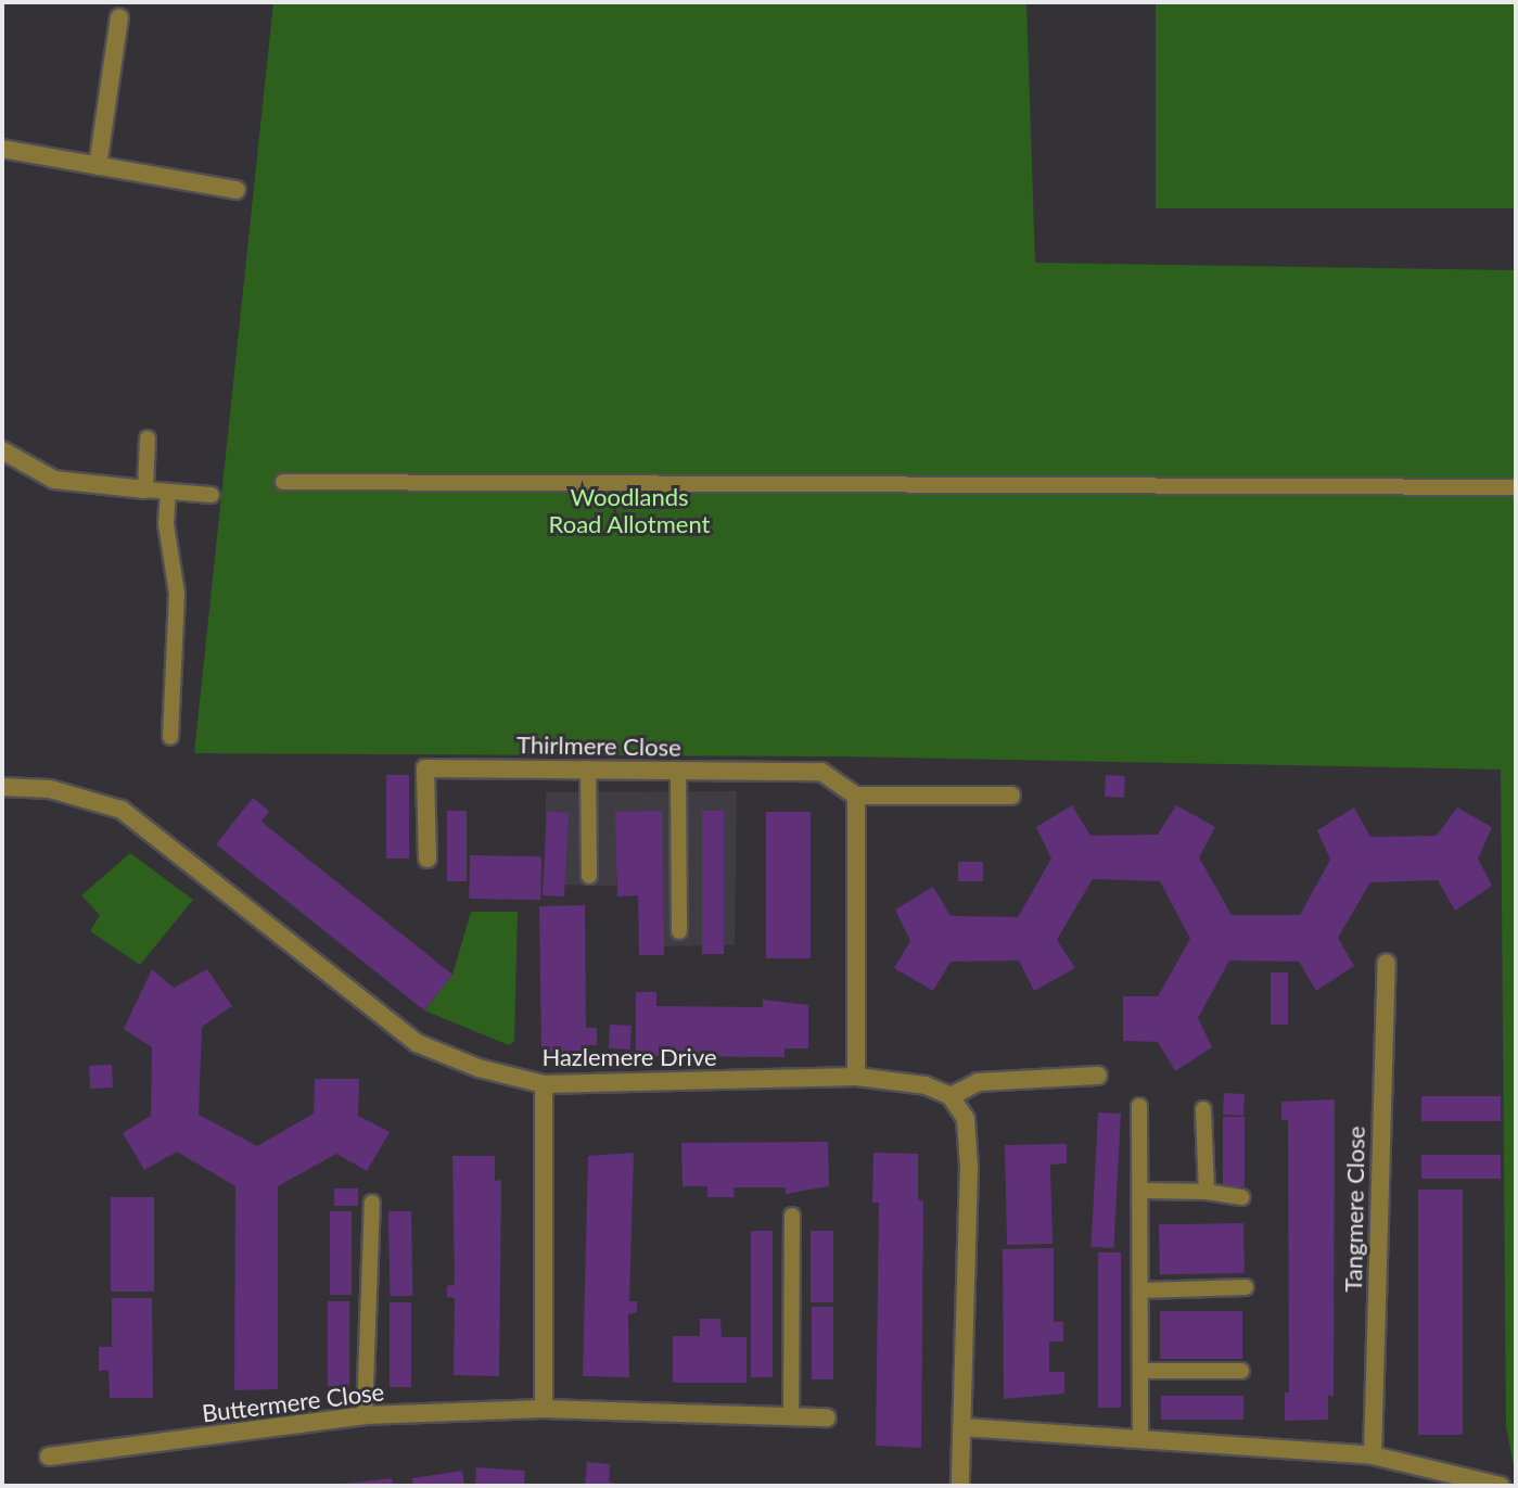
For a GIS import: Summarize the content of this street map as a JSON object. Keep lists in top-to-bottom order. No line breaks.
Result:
{"streets":{"street":["Thirlmere Close","Hazlemere Drive","Tangmere Close","Buttermere Close"]},"parks":["Woodlands Road Allotment"]}
